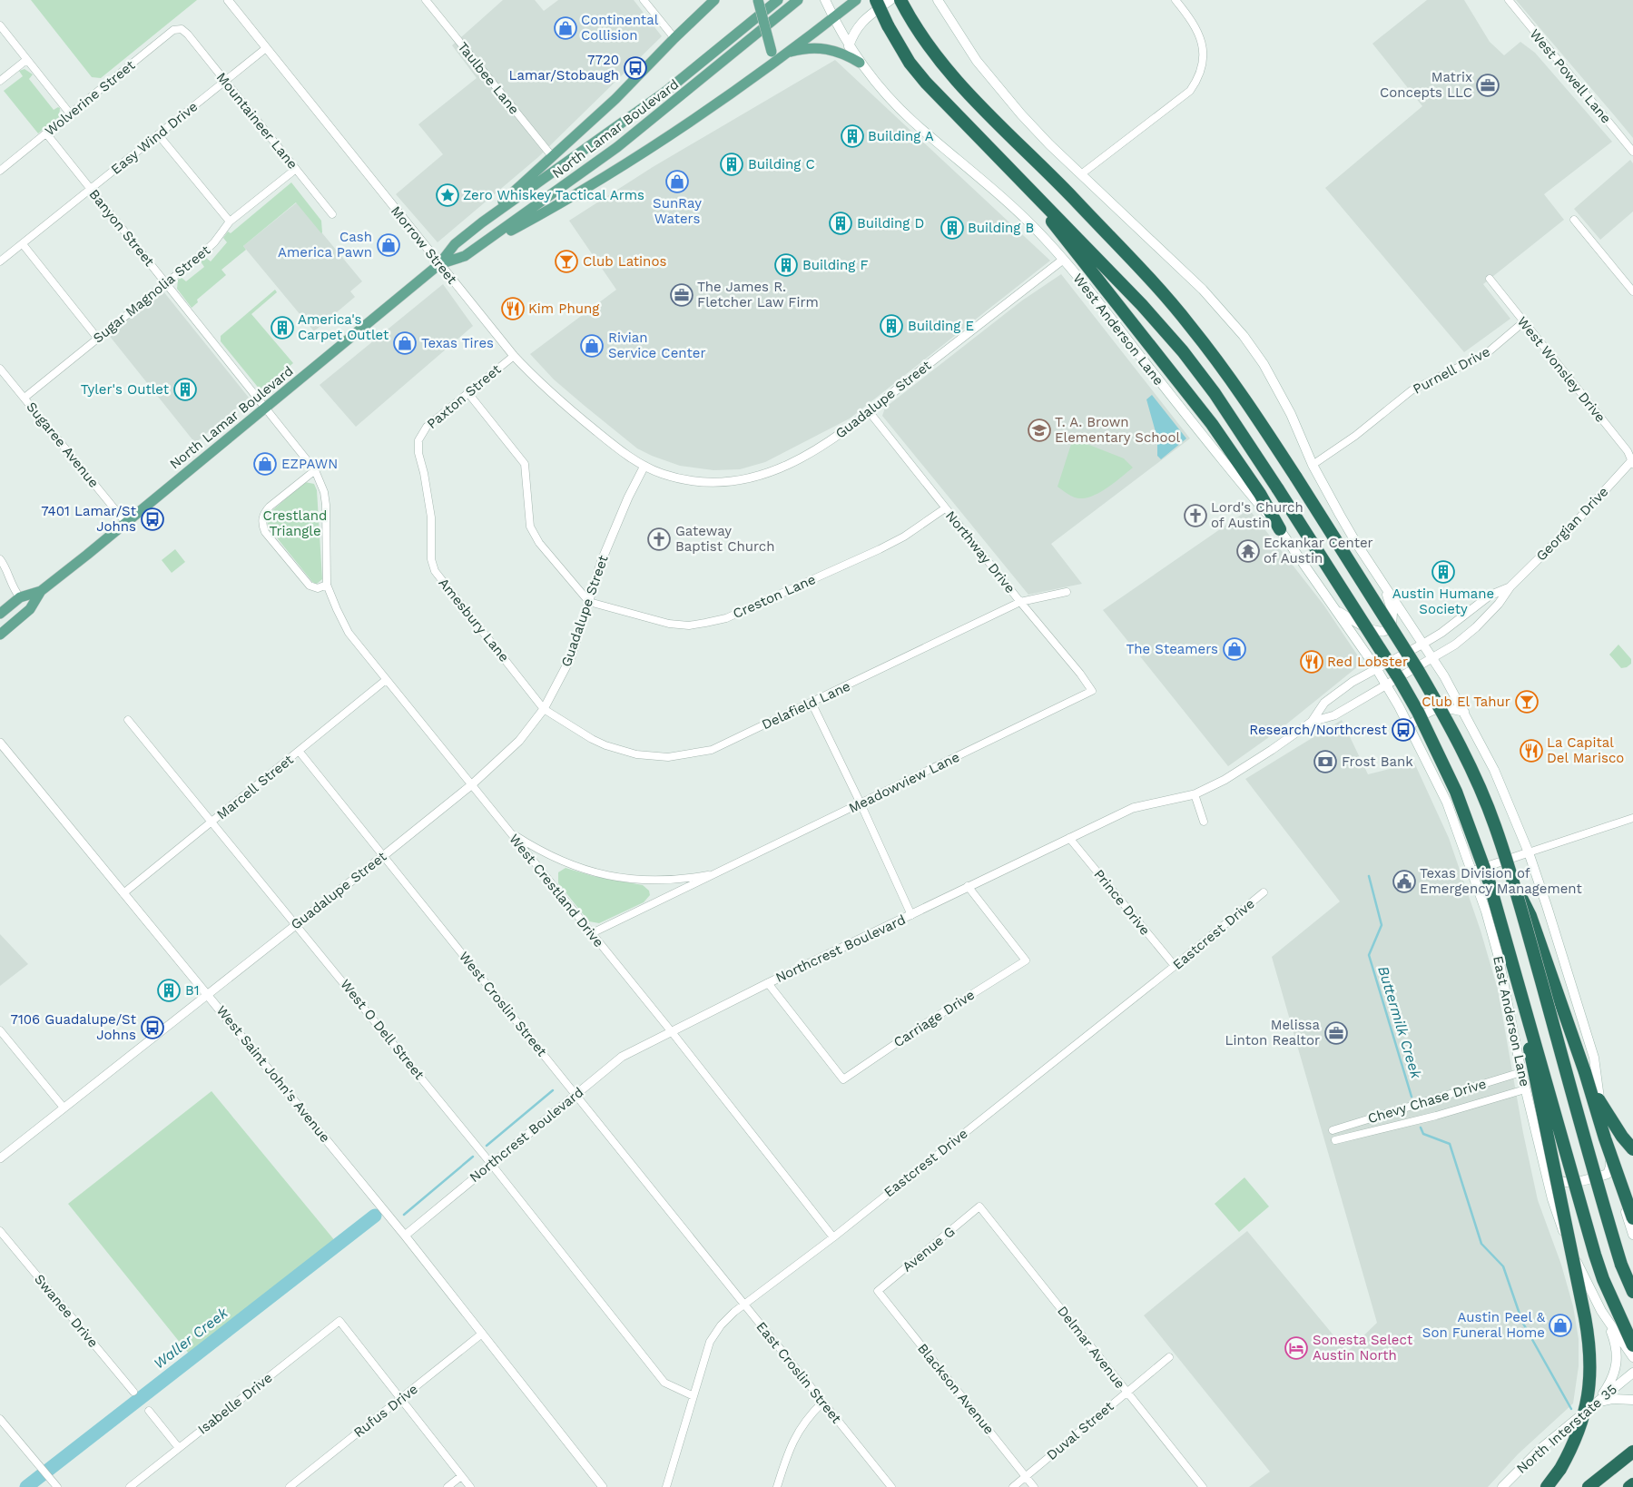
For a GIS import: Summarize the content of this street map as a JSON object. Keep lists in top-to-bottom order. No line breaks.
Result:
{"streets":{"main road":["North Lamar Boulevard","West Anderson Lane","East Anderson Lane","North Interstate 35"],"street":["West Powell Lane","Taulbee Lane","Wolverine Street","Mountaineer Lane","Easy Wind Drive","Banyon Street","Morrow Street","Sugar Magnolia Street","West Wonsley Drive","Purnell Drive","Paxton Street","Guadalupe Street","Sugaree Avenue","Georgian Drive","Northway Drive","Creston Lane","Amesbury Lane","Delafield Lane","Meadowview Lane","Marcell Street","West Crestland Drive","Prince Drive","Eastcrest Drive","Northcrest Boulevard","West Croslin Street","Carriage Drive","West O Dell Street","West Saint John's Avenue","Chevy Chase Drive","Avenue G","Swanee Drive","Delmar Avenue","East Croslin Street","Blackson Avenue","Isabelle Drive","Rufus Drive","Duval Street"]},"crossings":[["Wolverine Street","Mountaineer Lane"],["Wolverine Street","Banyon Street"],["Mountaineer Lane","Easy Wind Drive"],["Mountaineer Lane","Sugar Magnolia Street"],["North Lamar Boulevard","Banyon Street"],["North Lamar Boulevard","Morrow Street"],["North Lamar Boulevard","Sugaree Avenue"],["North Lamar Boulevard","West Crestland Drive"],["Easy Wind Drive","Banyon Street"],["Easy Wind Drive","Morrow Street"],["Banyon Street","Sugar Magnolia Street"],["Banyon Street","West Crestland Drive"],["Morrow Street","Paxton Street"],["Morrow Street","Guadalupe Street"],["Sugar Magnolia Street","Sugaree Avenue"],["West Anderson Lane","Guadalupe Street"],["West Anderson Lane","Georgian Drive"],["West Anderson Lane","Northcrest Boulevard"],["West Anderson Lane","East Anderson Lane"],["West Wonsley Drive","Purnell Drive"],["West Wonsley Drive","Georgian Drive"],["Paxton Street","Amesbury Lane"],["Guadalupe Street","Northway Drive"],["Guadalupe Street","Creston Lane"],["Guadalupe Street","Amesbury Lane"],["Guadalupe Street","Delafield Lane"],["Guadalupe Street","West Crestland Drive"],["Guadalupe Street","West Croslin Street"],["Guadalupe Street","West O Dell Street"],["Guadalupe Street","West Saint John's Avenue"],["Georgian Drive","Northcrest Boulevard"],["Georgian Drive","East Anderson Lane"],["Northway Drive","Creston Lane"],["Northway Drive","Delafield Lane"],["Northway Drive","Meadowview Lane"],["Amesbury Lane","Delafield Lane"],["Meadowview Lane","West Crestland Drive"],["Marcell Street","West Crestland Drive"],["Marcell Street","West Croslin Street"],["Marcell Street","West O Dell Street"],["Marcell Street","West Saint John's Avenue"],["West Crestland Drive","Eastcrest Drive"],["West Crestland Drive","Northcrest Boulevard"],["Prince Drive","Eastcrest Drive"],["Prince Drive","Northcrest Boulevard"],["Eastcrest Drive","West O Dell Street"],["Eastcrest Drive","East Croslin Street"],["Northcrest Boulevard","West Croslin Street"],["Northcrest Boulevard","Carriage Drive"],["Northcrest Boulevard","East Anderson Lane"],["Northcrest Boulevard","West O Dell Street"],["Northcrest Boulevard","West Saint John's Avenue"],["West Croslin Street","East Croslin Street"],["East Anderson Lane","Chevy Chase Drive"],["West Saint John's Avenue","Rufus Drive"],["Avenue G","Delmar Avenue"],["Avenue G","Blackson Avenue"],["Delmar Avenue","Duval Street"],["Blackson Avenue","Duval Street"],["Isabelle Drive","Rufus Drive"]],"water":["Buttermilk Creek","Waller Creek"],"parks":["Crestland Triangle"],"places":{"shop":["Continental Collision","SunRay Waters","Cash America Pawn","Texas Tires","Rivian Service Center","EZPAWN","The Steamers","Austin Peel & Son Funeral Home"],"bus stop":["7720 Lamar/Stobaugh","7401 Lamar/St Johns","Research/Northcrest","7106 Guadalupe/St Johns"],"office":["Matrix Concepts LLC","The James R. Fletcher Law Firm","Melissa Linton Realtor"],"building":["Building A","Building C","Building D","Building B","Building F","Building E","America's Carpet Outlet","Tyler's Outlet","Austin Humane Society","B1"],"place":["Zero Whiskey Tactical Arms"],"bar":["Club Latinos","Club El Tahur"],"restaurant":["Kim Phung","Red Lobster","La Capital Del Marisco"],"school or university":["T. A. Brown Elementary School"],"church":["Lord's Church of Austin","Gateway Baptist Church"],"temple":["Eckankar Center of Austin"],"bank":["Frost Bank"],"public building":["Texas Division of Emergency Management"],"hotel":["Sonesta Select Austin North"]}}
